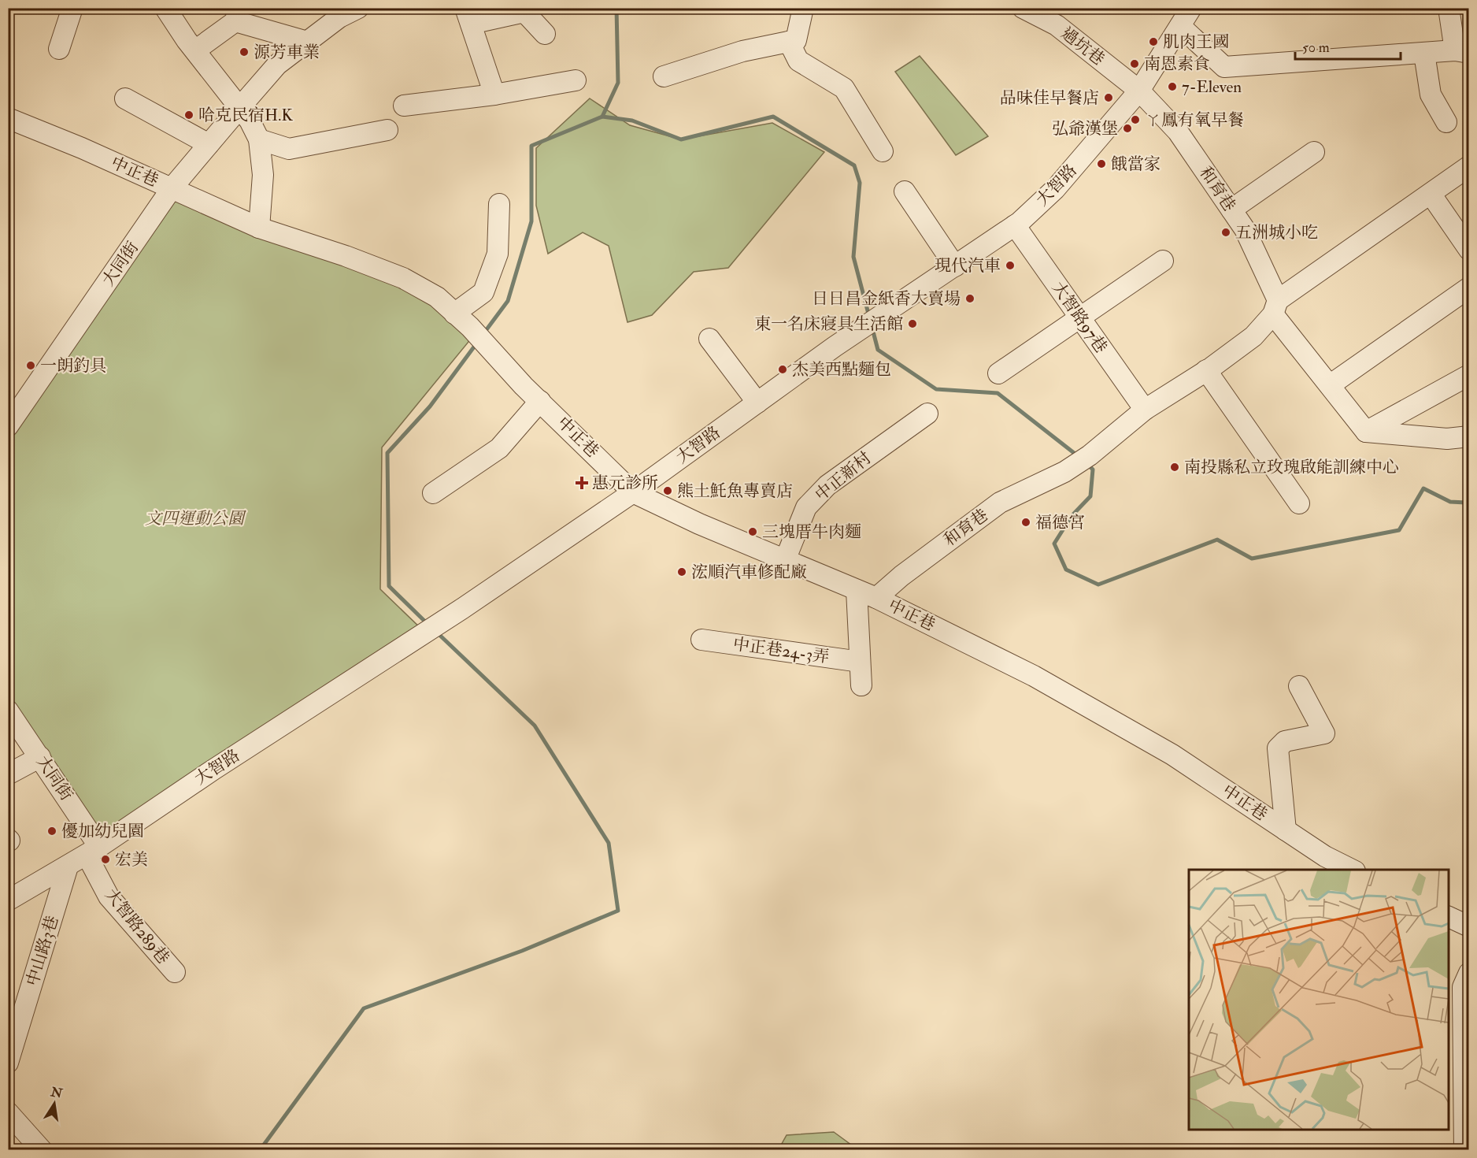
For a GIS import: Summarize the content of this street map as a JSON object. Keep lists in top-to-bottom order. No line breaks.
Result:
{"streets":{"street":["過坑巷","中正巷","大智路","和育巷","大同街","大智路97巷","中正新村","中正巷24-3弄","大智路289巷","中山路3巷"]},"crossings":[["過坑巷","大智路"],["過坑巷","和育巷"],["中正巷","大智路"],["中正巷","和育巷"],["中正巷","大同街"],["中正巷","中正新村"],["大智路","和育巷"],["大智路","大同街"],["大智路","大智路97巷"],["大智路","大智路289巷"],["大智路","中山路3巷"],["和育巷","大智路97巷"],["大同街","大智路289巷"]],"parks":["文四運動公園"],"places":{"other":["肌肉王國","源芳車業","南恩素食","7-Eleven","品味佳早餐店","哈克民宿H.K","ㄚ鳳有氧早餐","弘爺漢堡","餓當家","五洲城小吃","現代汽車","日日昌金紙香大賣場","東一名床寢具生活館","一朗釣具","杰美西點麵包","南投縣私立玫瑰啟能訓練中心","熊土魠魚專賣店","福德宮","三塊厝牛肉麵","浤順汽車修配廠","優加幼兒園","宏美"],"health":["惠元診所"]},"scale_bar":"50 m","north":"top"}
